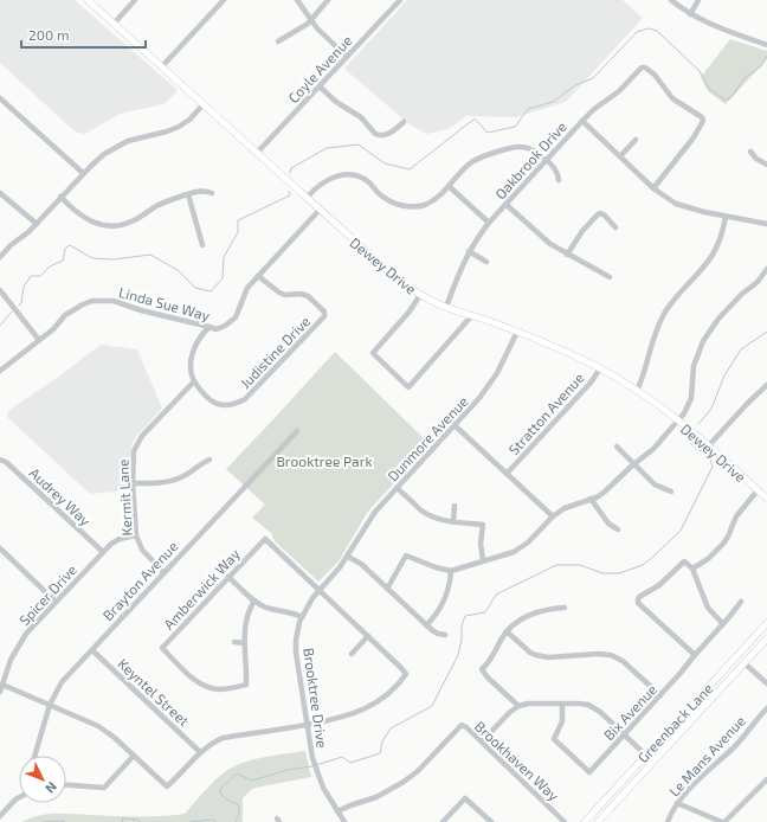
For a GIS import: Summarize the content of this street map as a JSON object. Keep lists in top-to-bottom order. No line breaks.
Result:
{"streets":{"main road":["Dewey Drive","Greenback Lane"],"street":["Coyle Avenue","Oakbrook Drive","Linda Sue Way","Judistine Drive","Stratton Avenue","Dunmore Avenue","Audrey Way","Kermit Lane","Brayton Avenue","Amberwick Way","Spicer Drive","Keyntel Street","Brooktree Drive","Bix Avenue","Le Mans Avenue","Brookhaven Way"]},"crossings":[["Coyle Avenue","Dewey Drive"],["Oakbrook Drive","Dewey Drive"],["Dewey Drive","Linda Sue Way"],["Dewey Drive","Stratton Avenue"],["Dewey Drive","Dunmore Avenue"],["Linda Sue Way","Judistine Drive"],["Judistine Drive","Kermit Lane"],["Dunmore Avenue","Brooktree Drive"],["Audrey Way","Spicer Drive"],["Kermit Lane","Brayton Avenue"],["Kermit Lane","Spicer Drive"],["Brayton Avenue","Keyntel Street"],["Amberwick Way","Brooktree Drive"],["Brooktree Drive","Brookhaven Way"]],"parks":["Brooktree Park"],"scale_bar":"200 m","north":"bottom right"}
